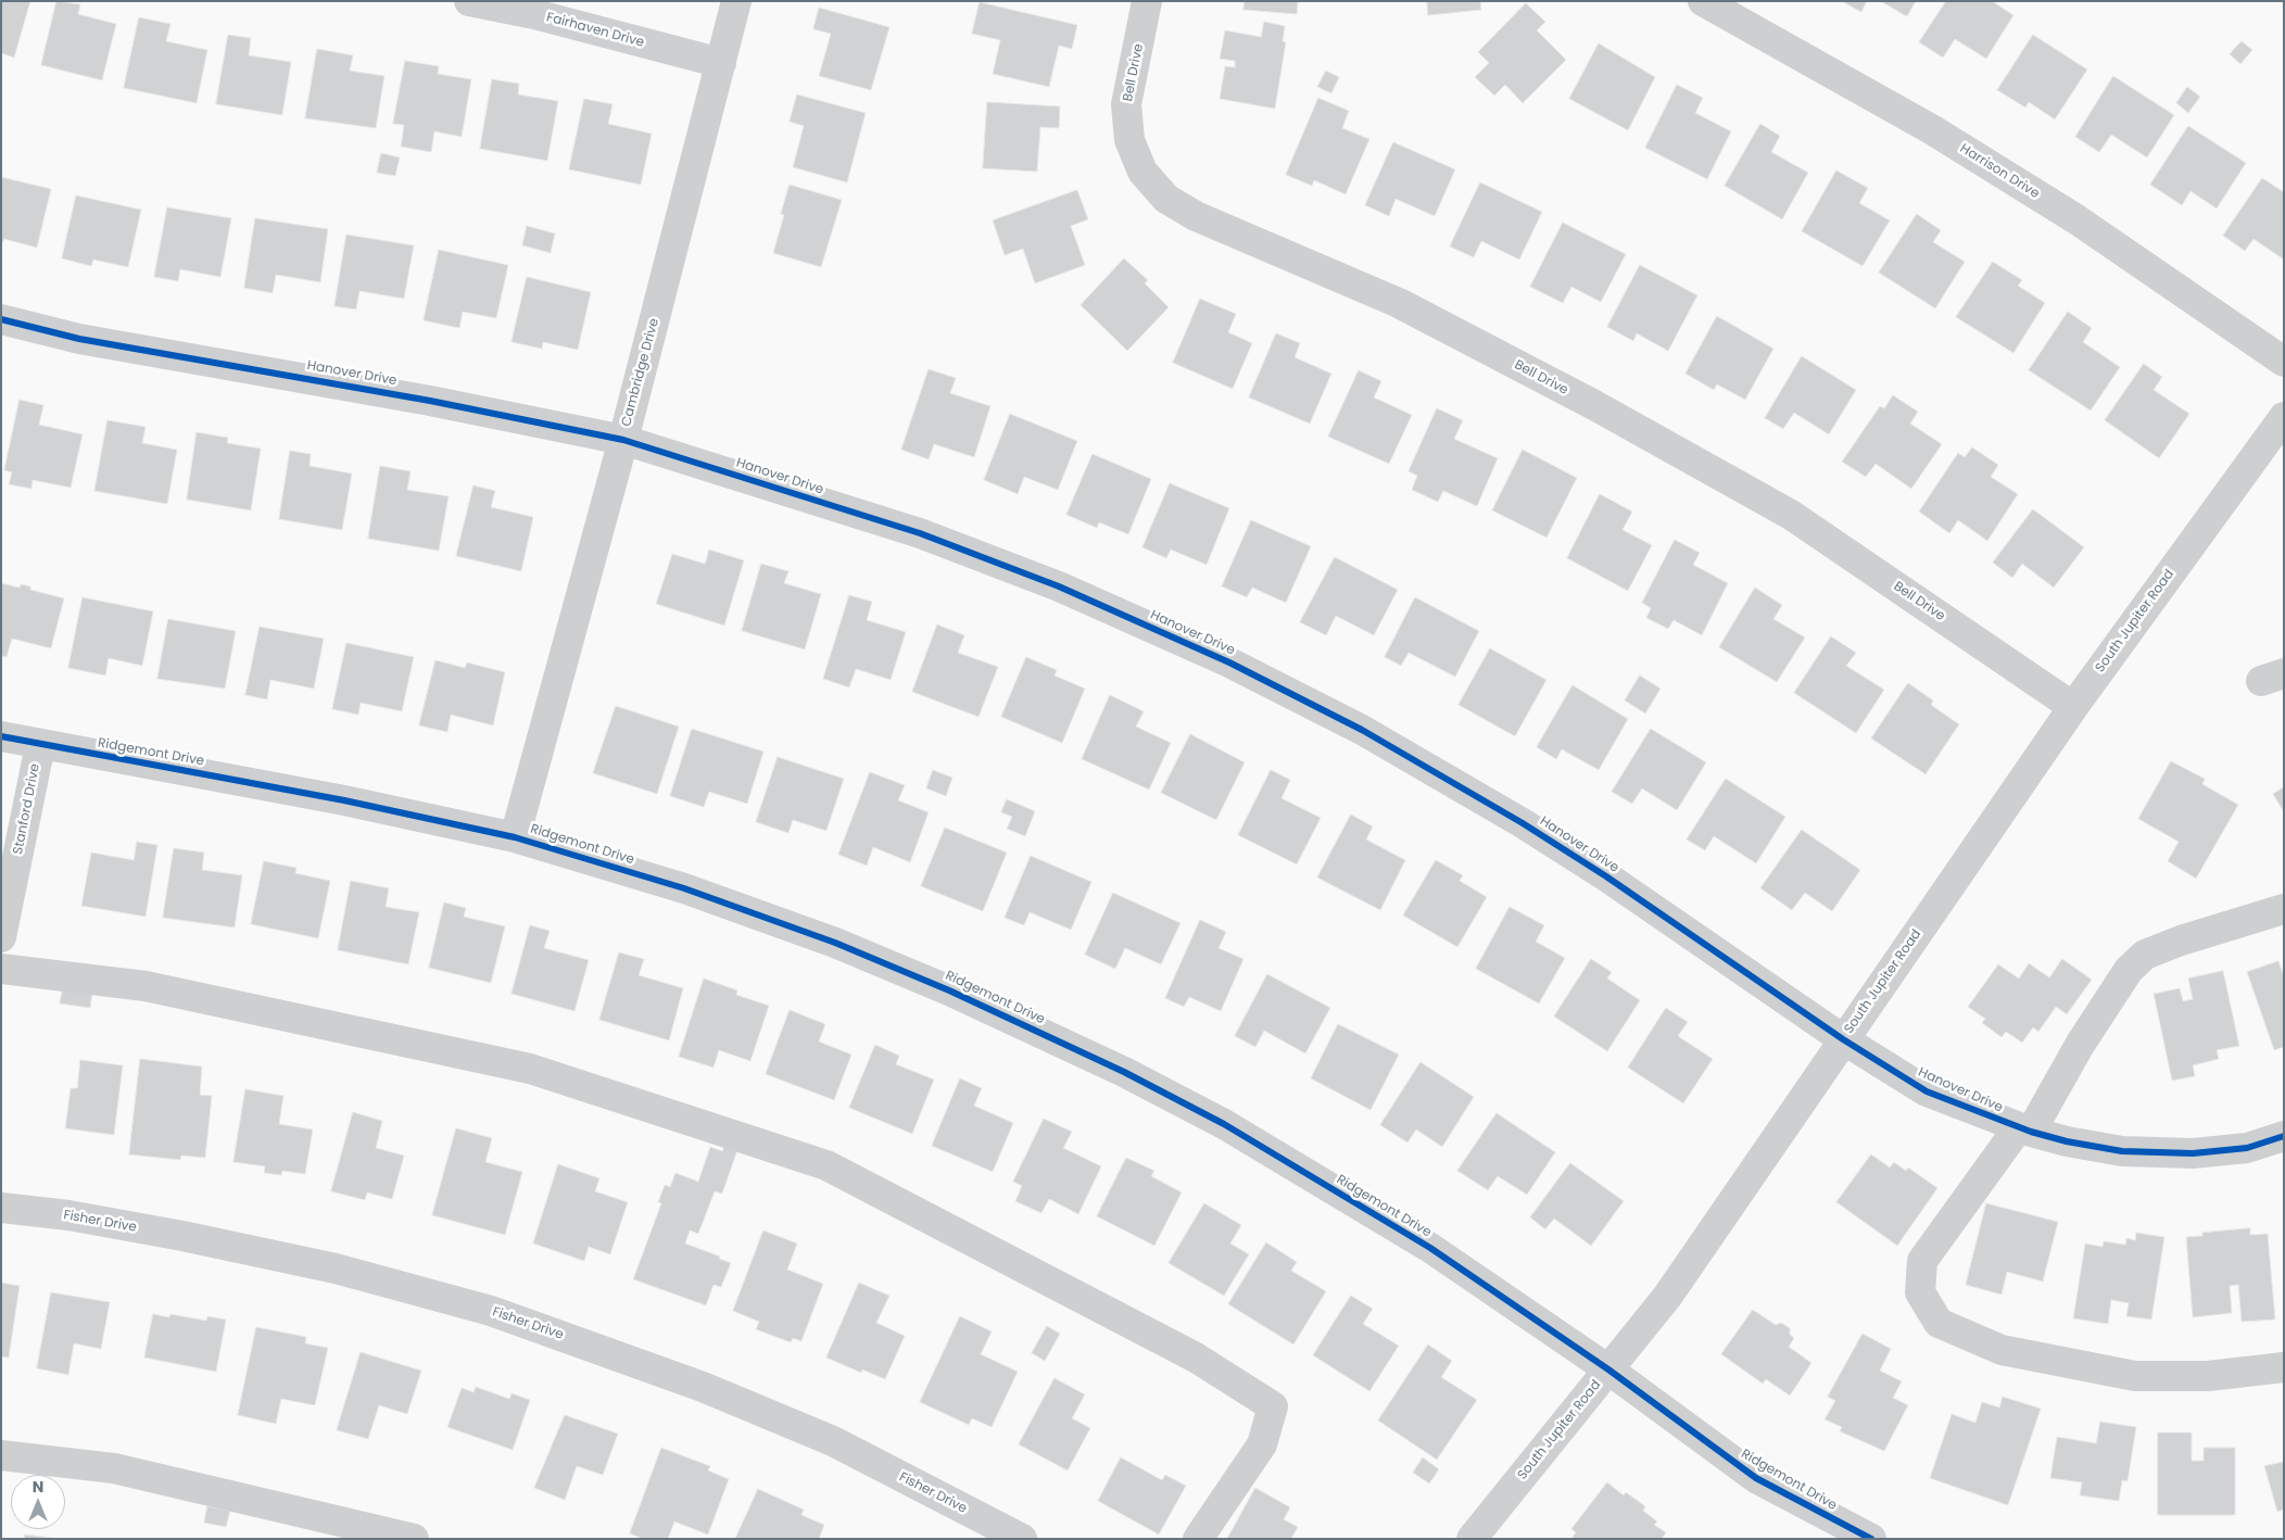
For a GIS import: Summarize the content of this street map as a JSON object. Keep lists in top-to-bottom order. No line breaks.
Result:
{"streets":{"street":["Fairhaven Drive","Bell Drive","Harrison Drive","Cambridge Drive","Hanover Drive","South Jupiter Road","Ridgemont Drive","Stanford Drive","Fisher Drive"]},"crossings":[["Fairhaven Drive","Cambridge Drive"],["Bell Drive","South Jupiter Road"],["Cambridge Drive","Hanover Drive"],["Cambridge Drive","Ridgemont Drive"],["Hanover Drive","South Jupiter Road"],["South Jupiter Road","Ridgemont Drive"],["Ridgemont Drive","Stanford Drive"]],"north":"top"}
